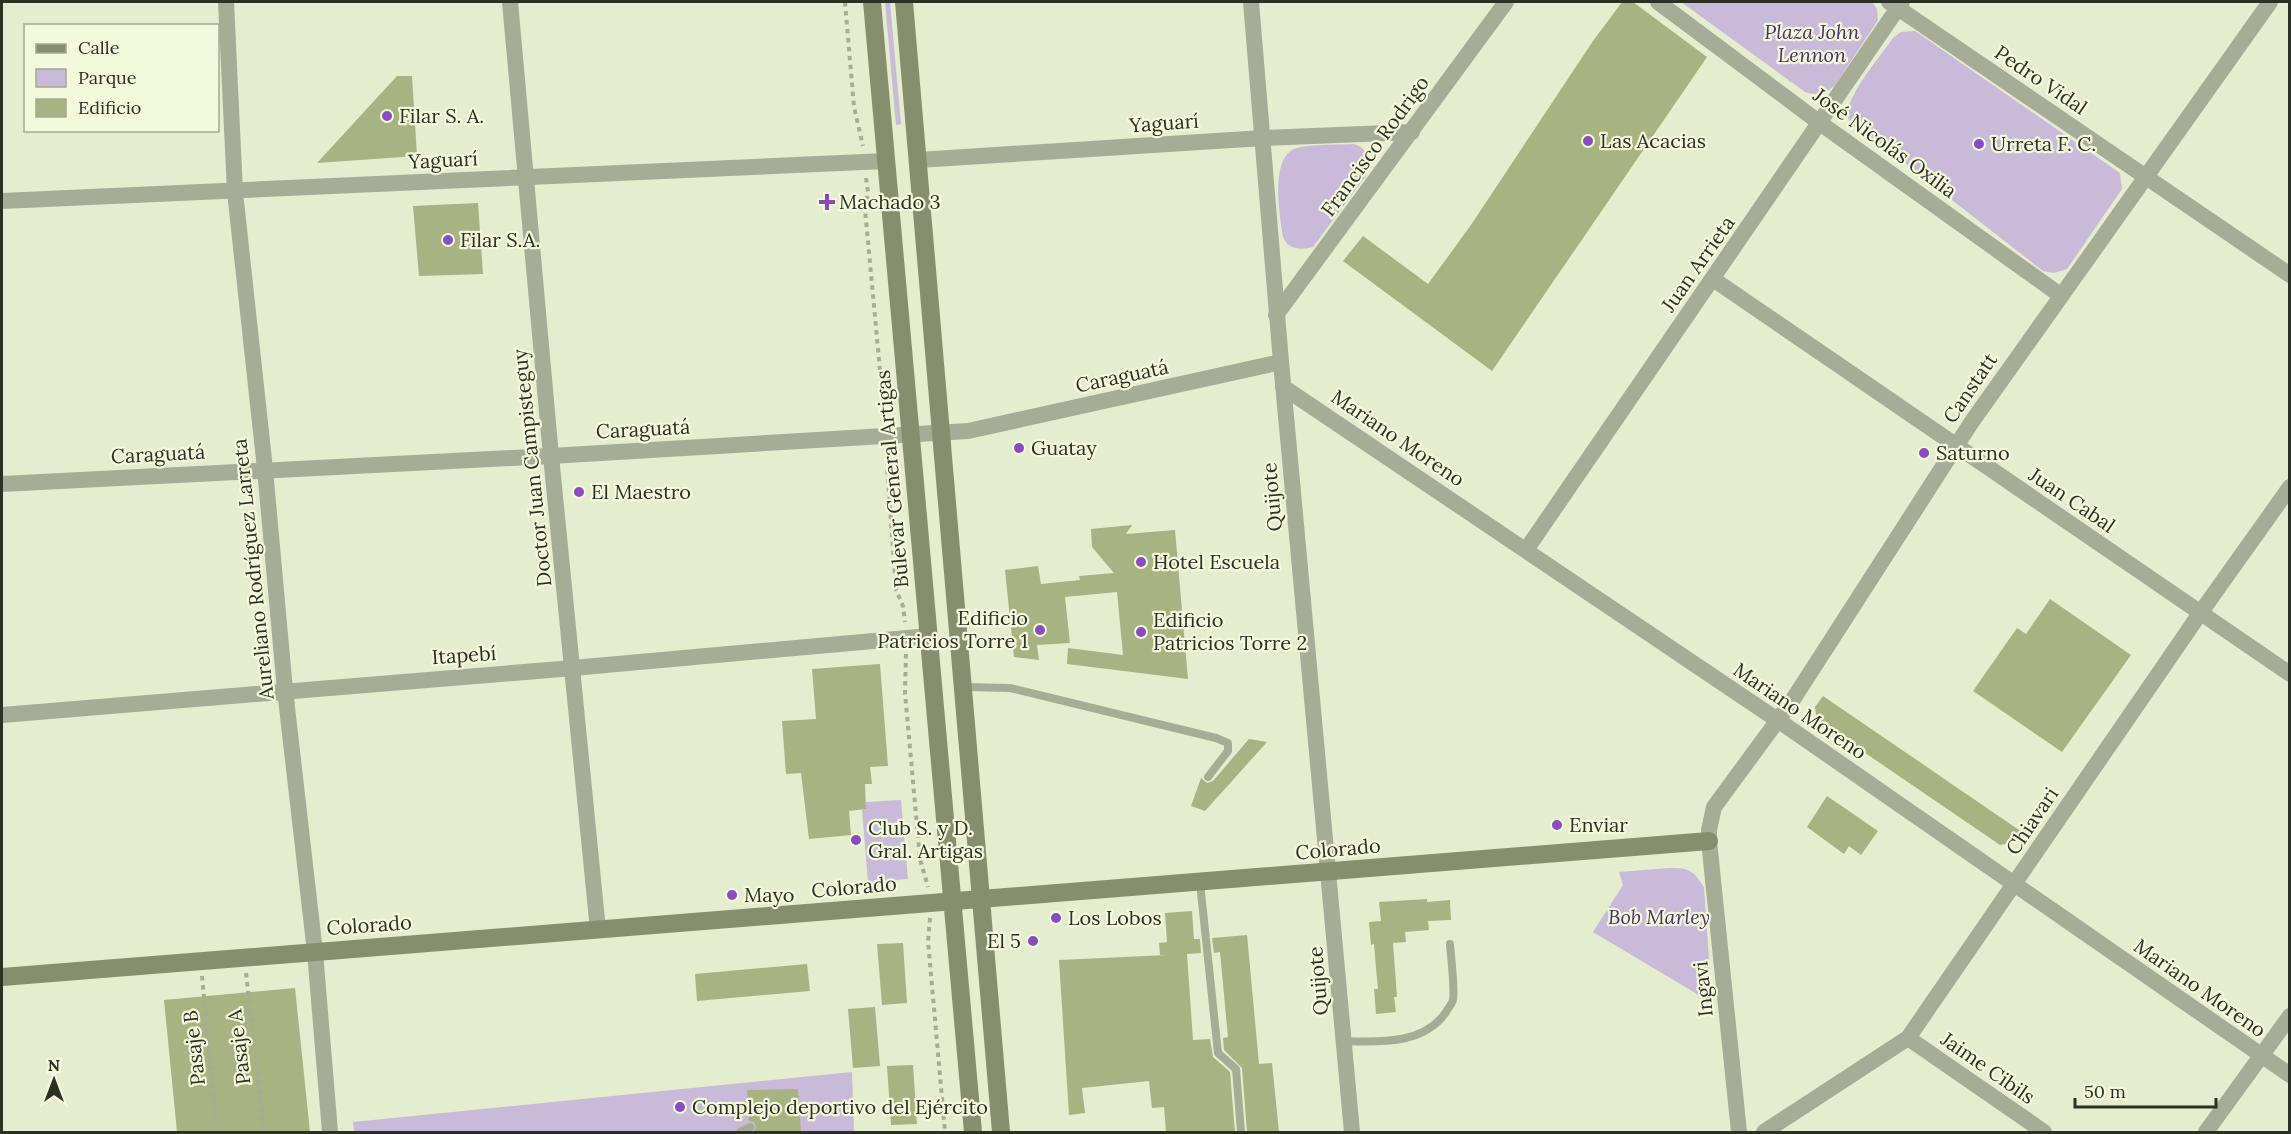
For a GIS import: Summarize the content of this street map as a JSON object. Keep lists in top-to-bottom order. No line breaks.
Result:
{"streets":{"main road":["Bulevar General Artigas","Colorado"],"street":["Pedro Vidal","Yaguarí","José Nicolás Oxilia","Francisco Rodrigo","Juan Arrieta","Caraguatá","Canstatt","Mariano Moreno","Doctor Juan Campisteguy","Quijote","Juan Cabal","Aureliano Rodríguez Larreta","Itapebí","Chiavari","Ingavi","Jaime Cibils"],"path":["Pasaje A","Pasaje B"]},"crossings":[["Pedro Vidal","Juan Arrieta"],["Pedro Vidal","Canstatt"],["Yaguarí","Francisco Rodrigo"],["Yaguarí","Doctor Juan Campisteguy"],["Yaguarí","Bulevar General Artigas"],["Yaguarí","Quijote"],["Yaguarí","Aureliano Rodríguez Larreta"],["José Nicolás Oxilia","Juan Arrieta"],["José Nicolás Oxilia","Canstatt"],["Francisco Rodrigo","Quijote"],["Juan Arrieta","Mariano Moreno"],["Juan Arrieta","Juan Cabal"],["Caraguatá","Doctor Juan Campisteguy"],["Caraguatá","Bulevar General Artigas"],["Caraguatá","Quijote"],["Caraguatá","Aureliano Rodríguez Larreta"],["Canstatt","Mariano Moreno"],["Canstatt","Juan Cabal"],["Canstatt","Colorado"],["Canstatt","Ingavi"],["Mariano Moreno","Quijote"],["Mariano Moreno","Chiavari"],["Doctor Juan Campisteguy","Itapebí"],["Doctor Juan Campisteguy","Colorado"],["Bulevar General Artigas","Itapebí"],["Bulevar General Artigas","Colorado"],["Quijote","Colorado"],["Juan Cabal","Chiavari"],["Aureliano Rodríguez Larreta","Itapebí"],["Aureliano Rodríguez Larreta","Colorado"],["Chiavari","Jaime Cibils"],["Colorado","Ingavi"],["Colorado","Pasaje A"],["Colorado","Pasaje B"]],"parks":["Plaza John Lennon","Bob Marley"],"places":{"other":["Filar S. A.","Las Acacias","Urreta F. C.","Filar S.A.","Guatay","Saturno","El Maestro","Hotel Escuela","Edificio Patricios Torre 1","Edificio Patricios Torre 2","Enviar","Club S. y D. Gral. Artigas","Mayo","Los Lobos","El 5","Complejo deportivo del Ejército"],"health":["Machado 3"]},"legend":["Calle","Parque","Edificio"],"scale_bar":"50 m","north":"top"}
